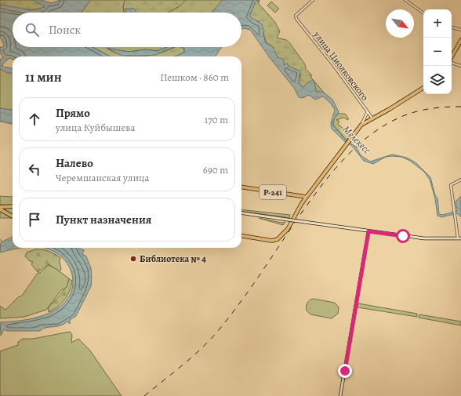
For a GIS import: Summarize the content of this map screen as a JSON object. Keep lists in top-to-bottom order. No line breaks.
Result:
{"streets":{"highway":["Р-241"],"street":["улица Циолковского"]},"water":["Мелекесс"],"places":["Библиотека № 4"],"north":"bottom right","page":{"map_buttons":["+","−"],"search":"Поиск","heading":["11 мин","Пешком · 860 m"],"list":[["Прямо","улица Куйбышева","170 m"],["Налево","Черемшанская улица","690 m"],"Пункт назначения"]}}
